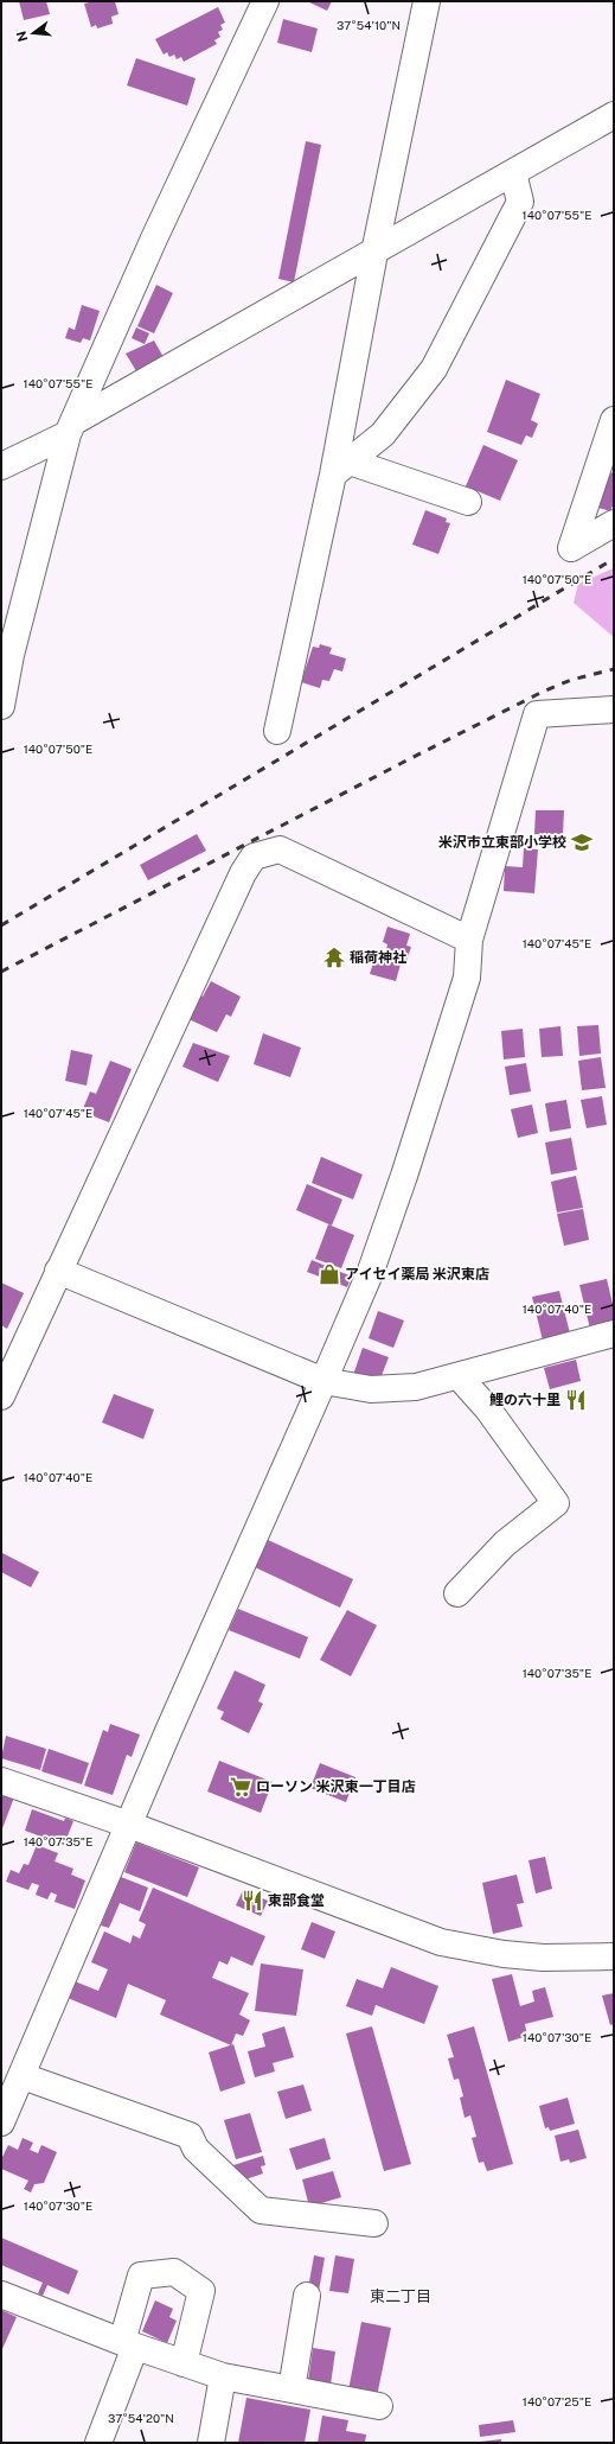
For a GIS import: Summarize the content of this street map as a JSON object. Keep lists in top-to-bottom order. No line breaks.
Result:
{"districts":["東二丁目"],"places":{"school or university":["米沢市立東部小学校"],"temple":["稲荷神社"],"shop":["アイセイ薬局 米沢東店"],"restaurant":["鯉の六十里","東部食堂"],"supermarket":["ローソン 米沢東一丁目店"]},"north":"left","coordinates":["37°54'10\"N","140°07'55\"E","140°07'50\"E","140°07'45\"E","140°07'40\"E","140°07'35\"E","140°07'30\"E","140°07'25\"E","37°54'20\"N"]}
